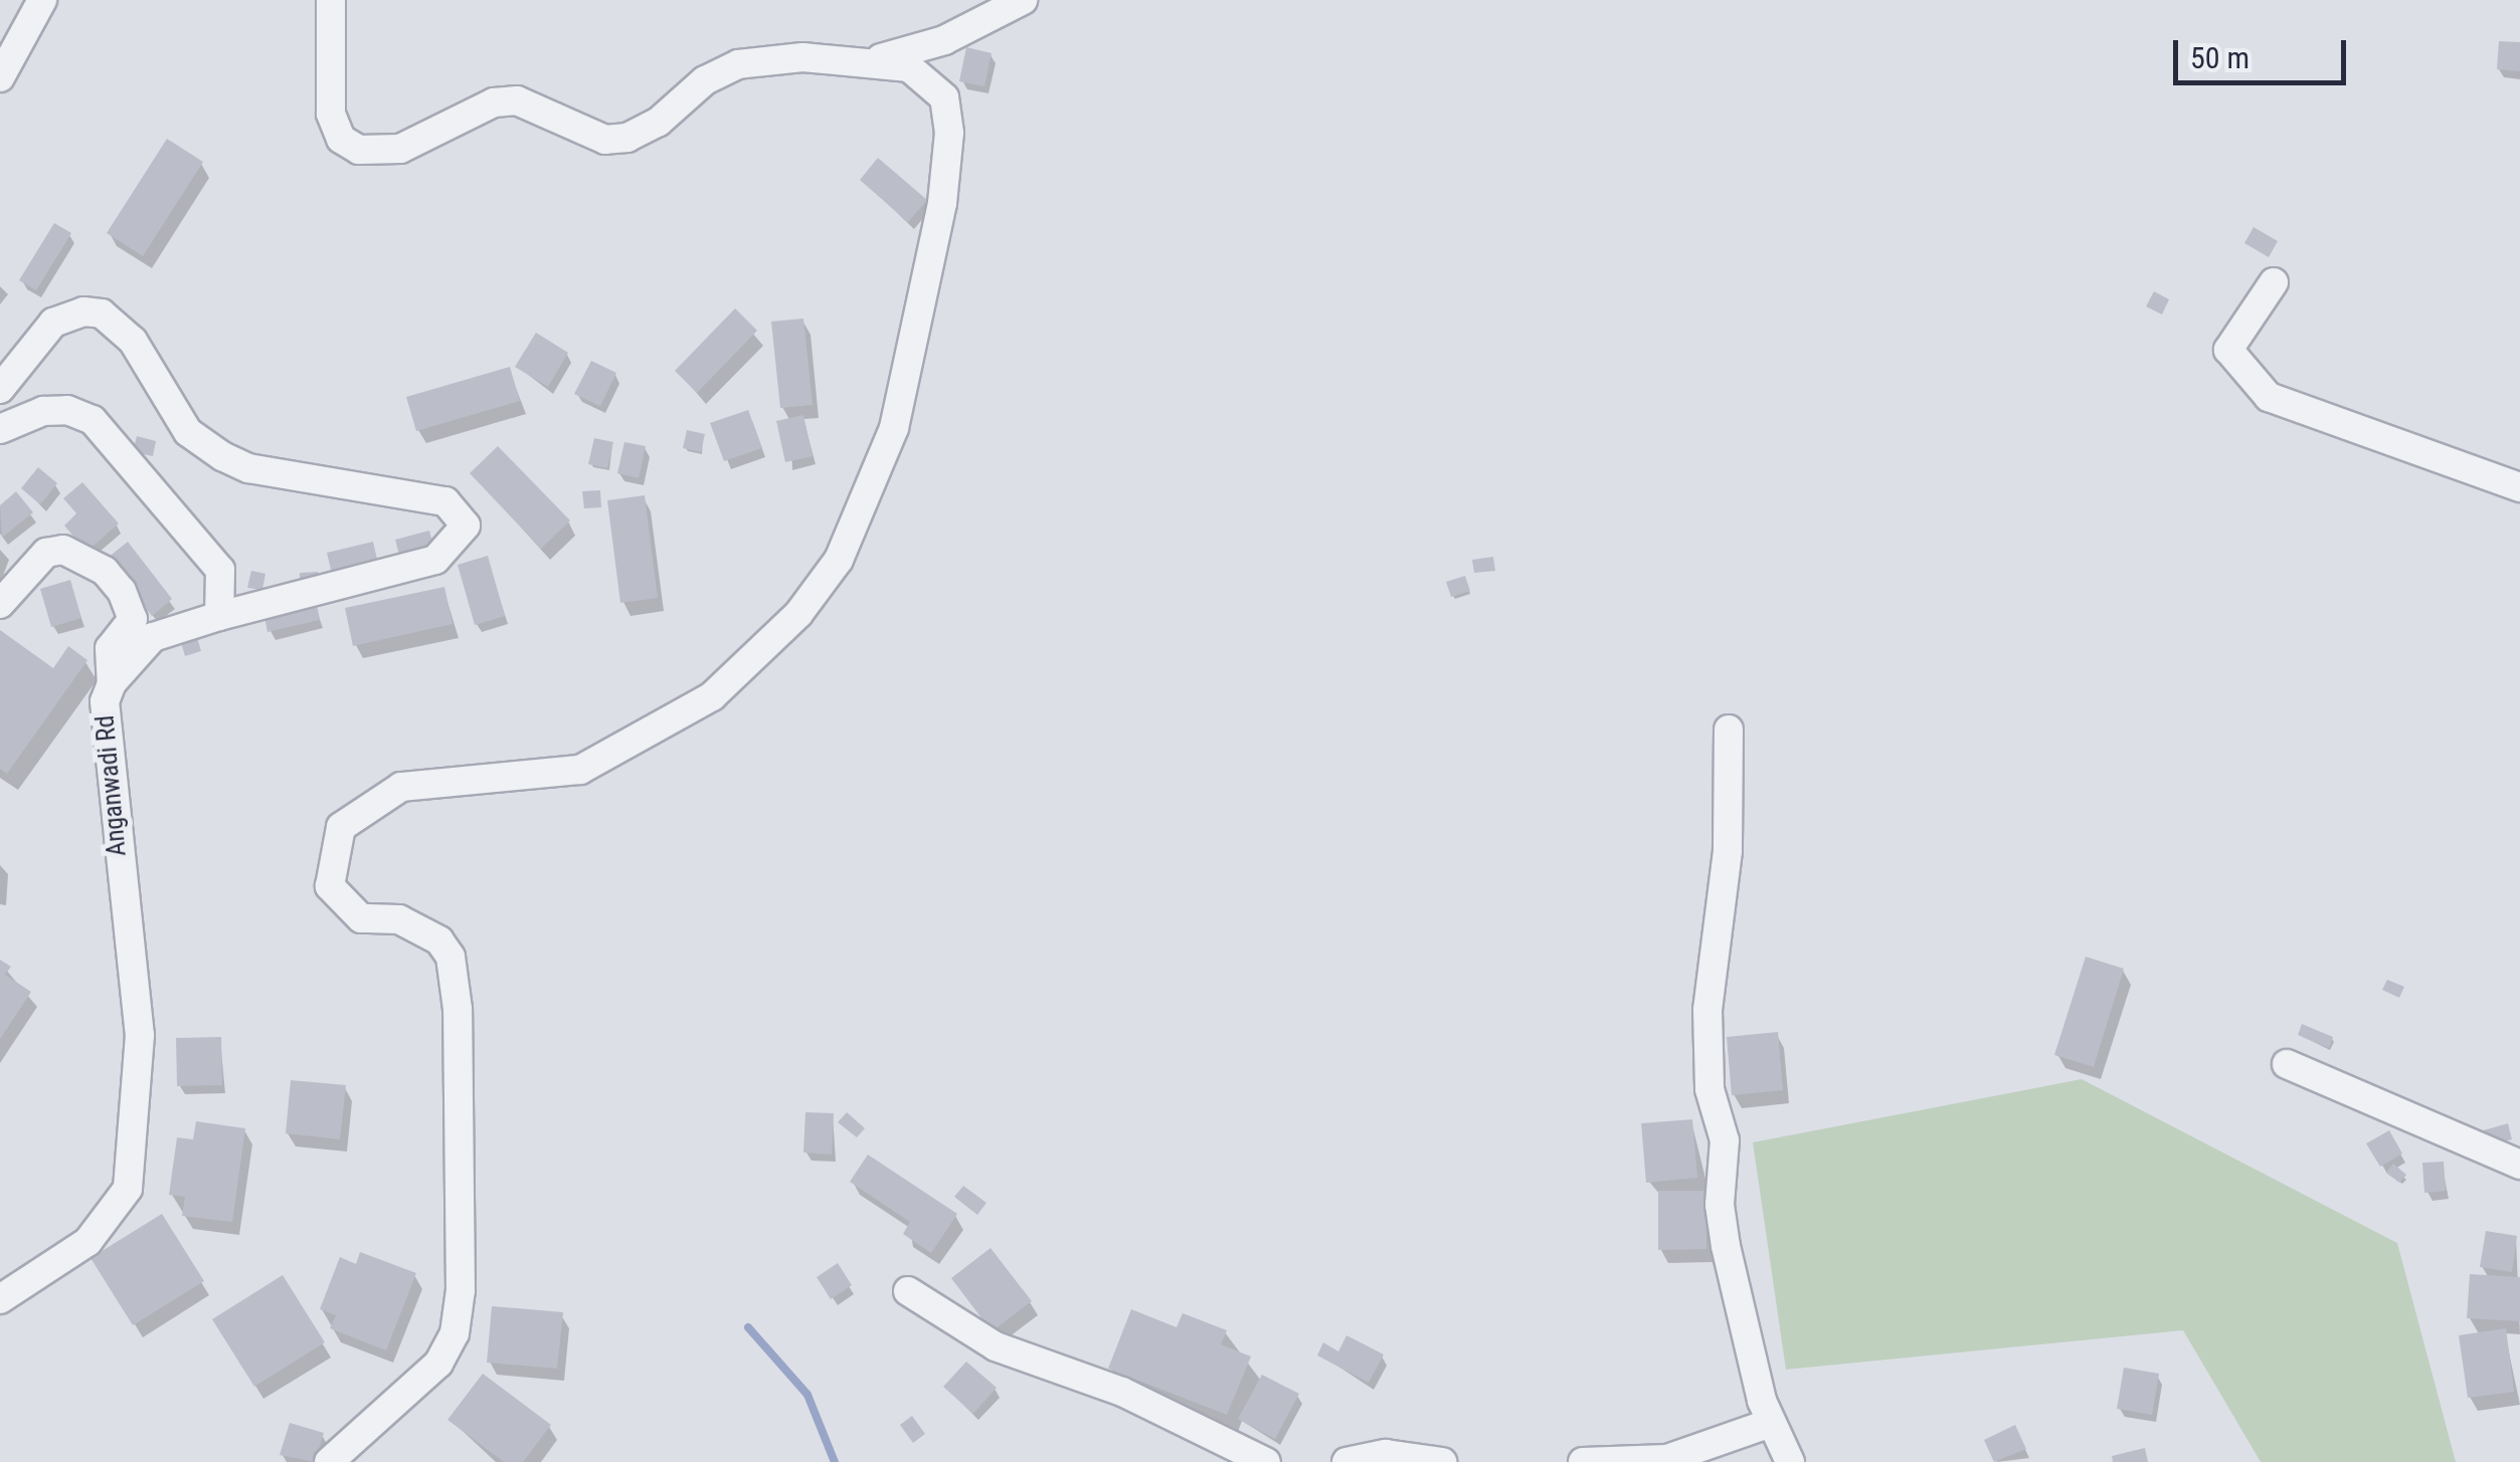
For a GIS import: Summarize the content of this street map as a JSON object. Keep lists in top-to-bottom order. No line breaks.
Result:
{"streets":{"street":["Anganwadi Rd"]},"scale_bar":"50 m"}
